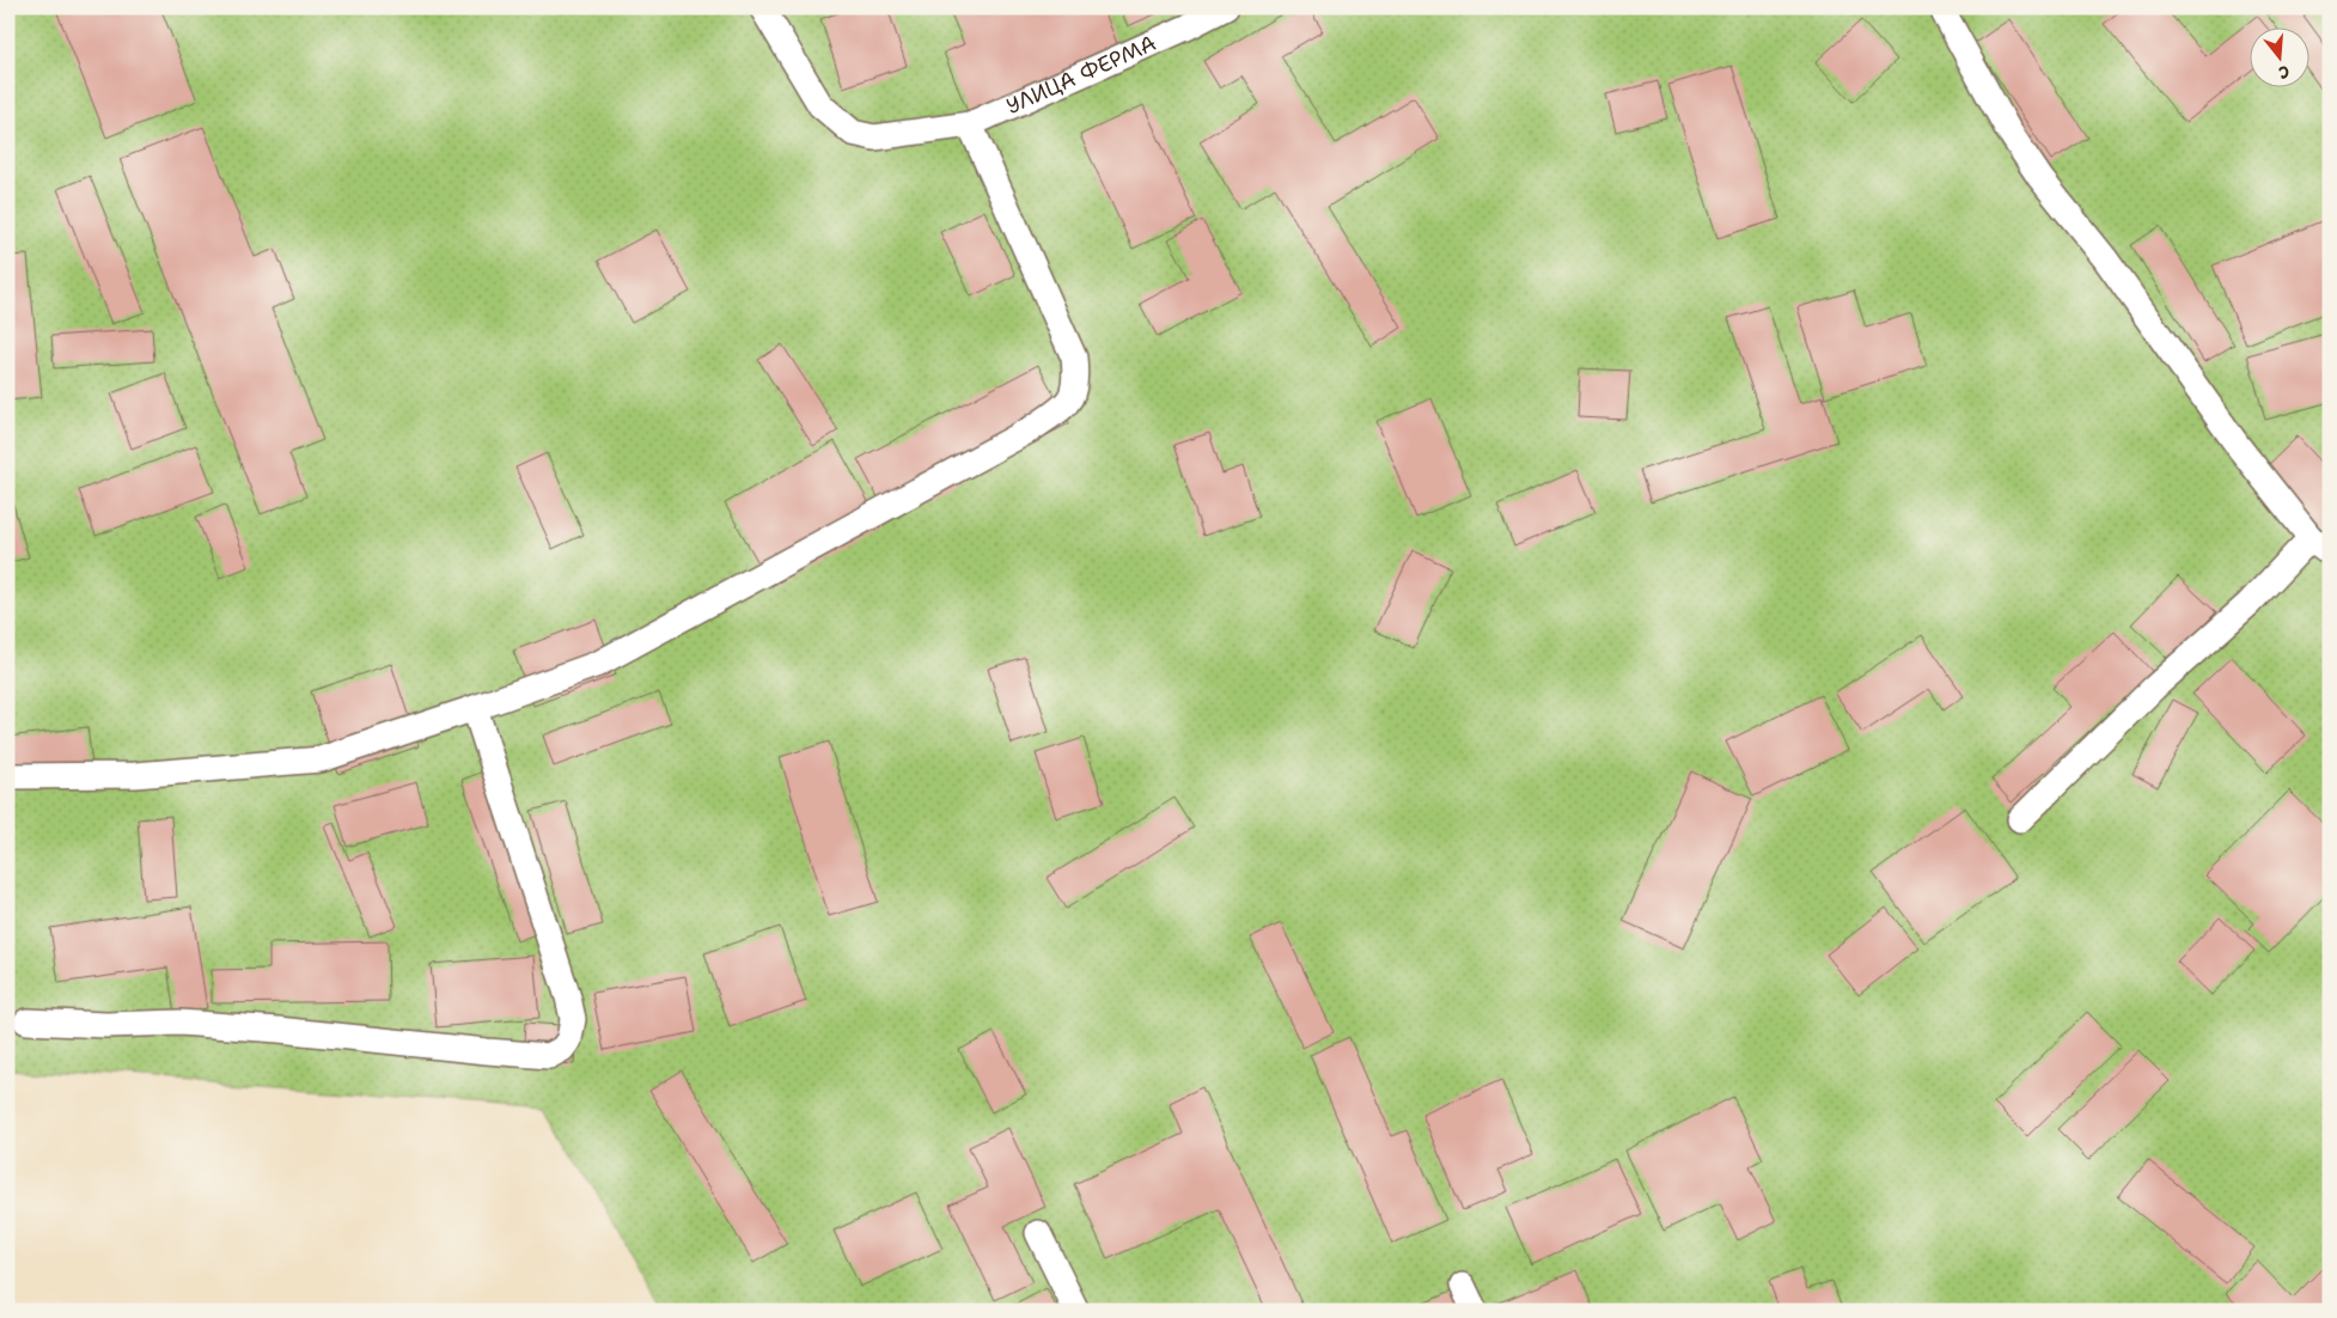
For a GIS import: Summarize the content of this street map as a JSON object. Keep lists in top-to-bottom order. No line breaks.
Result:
{"streets":{"lane":["УЛИЦА ФЕРМА"]},"north":"bottom"}
